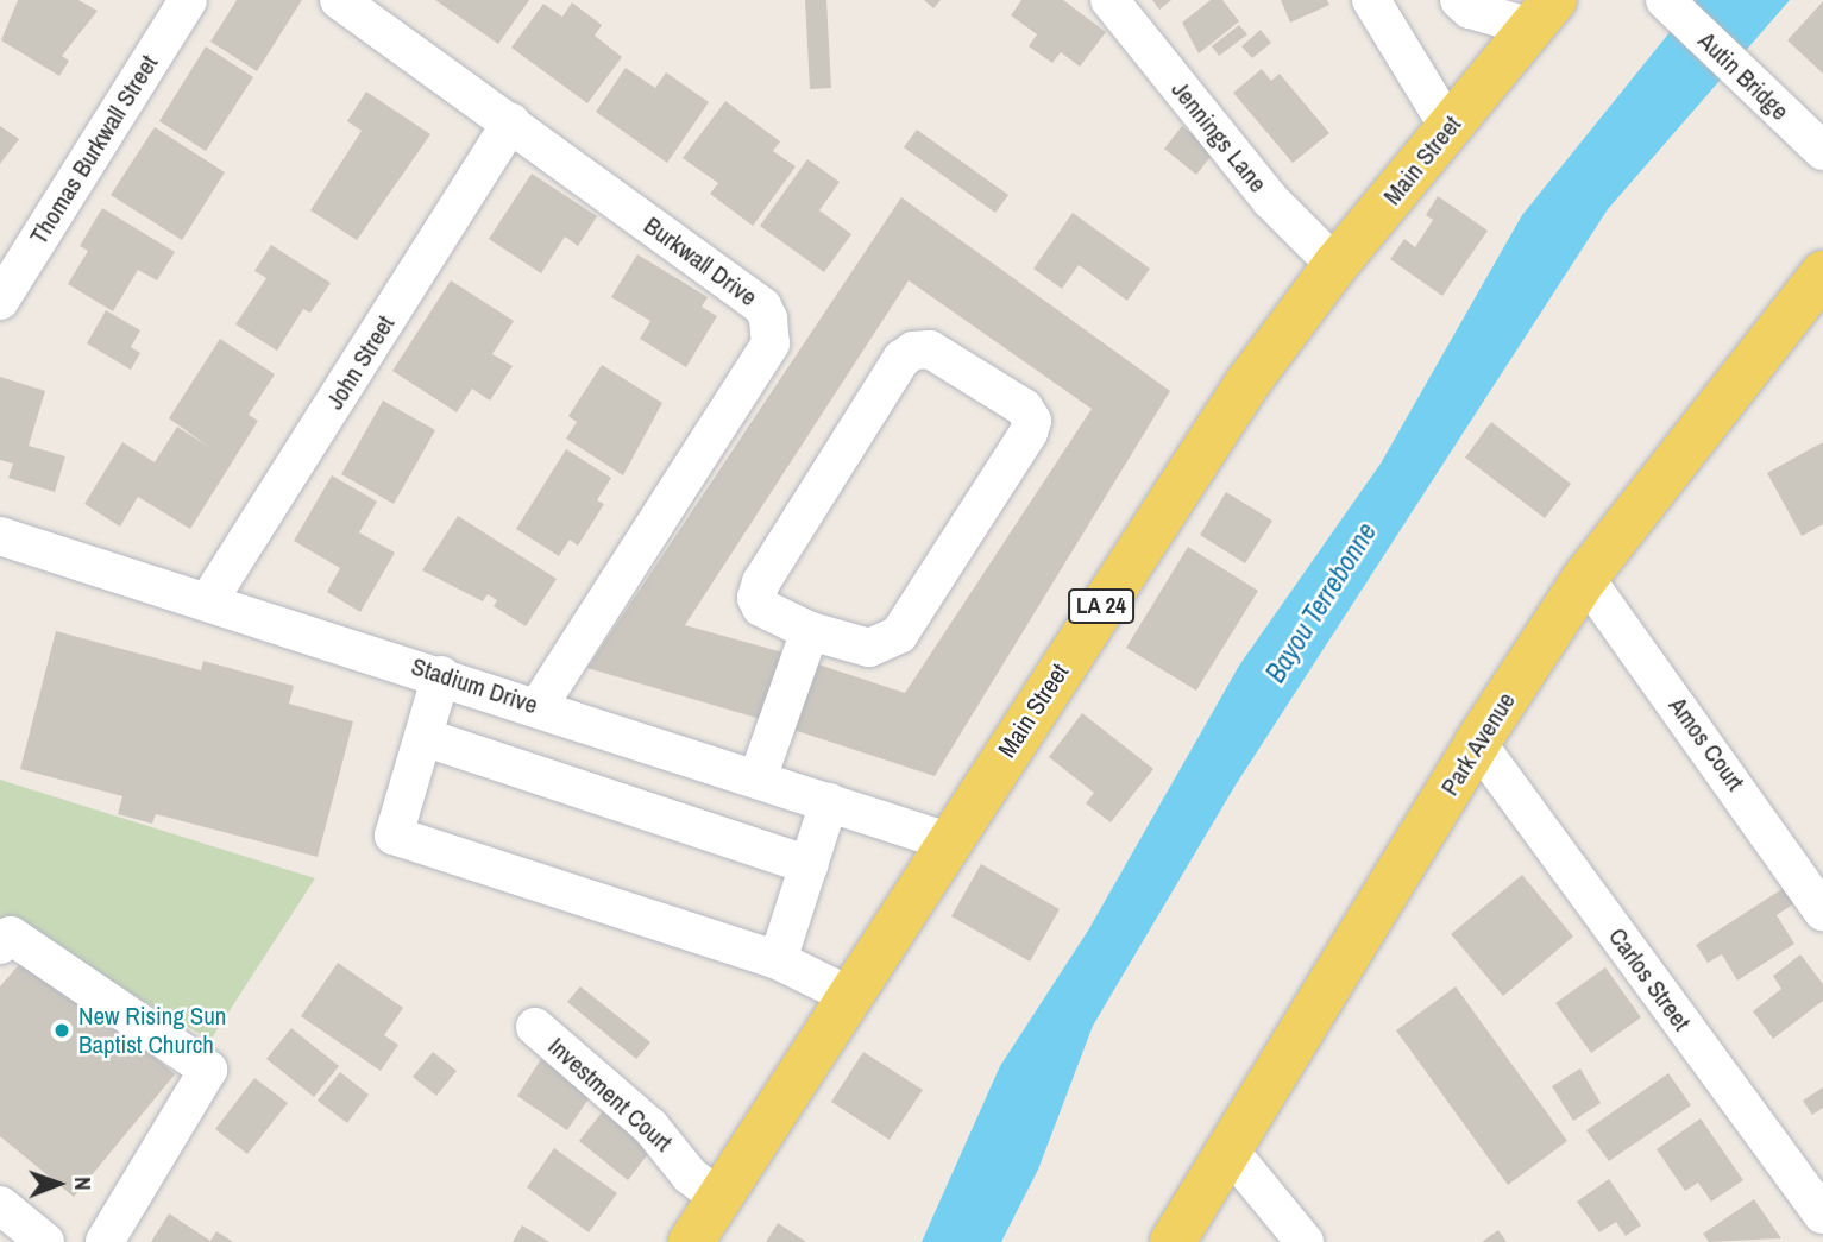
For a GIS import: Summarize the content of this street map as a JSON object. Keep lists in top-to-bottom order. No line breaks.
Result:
{"streets":{"main road":["Main Street","LA 24","Park Avenue"],"street":["Autin Bridge","Jennings Lane","Thomas Burkwall Street","Burkwall Drive","John Street","Stadium Drive","Amos Court","Carlos Street","Investment Court"]},"crossings":[["Jennings Lane","Main Street"],["Main Street","Stadium Drive"],["Main Street","Investment Court"],["Burkwall Drive","John Street"],["Burkwall Drive","Stadium Drive"],["John Street","Stadium Drive"],["Park Avenue","Amos Court"],["Park Avenue","Carlos Street"]],"water":["Bayou Terrebonne"],"places":["New Rising Sun Baptist Church"],"north":"right"}
